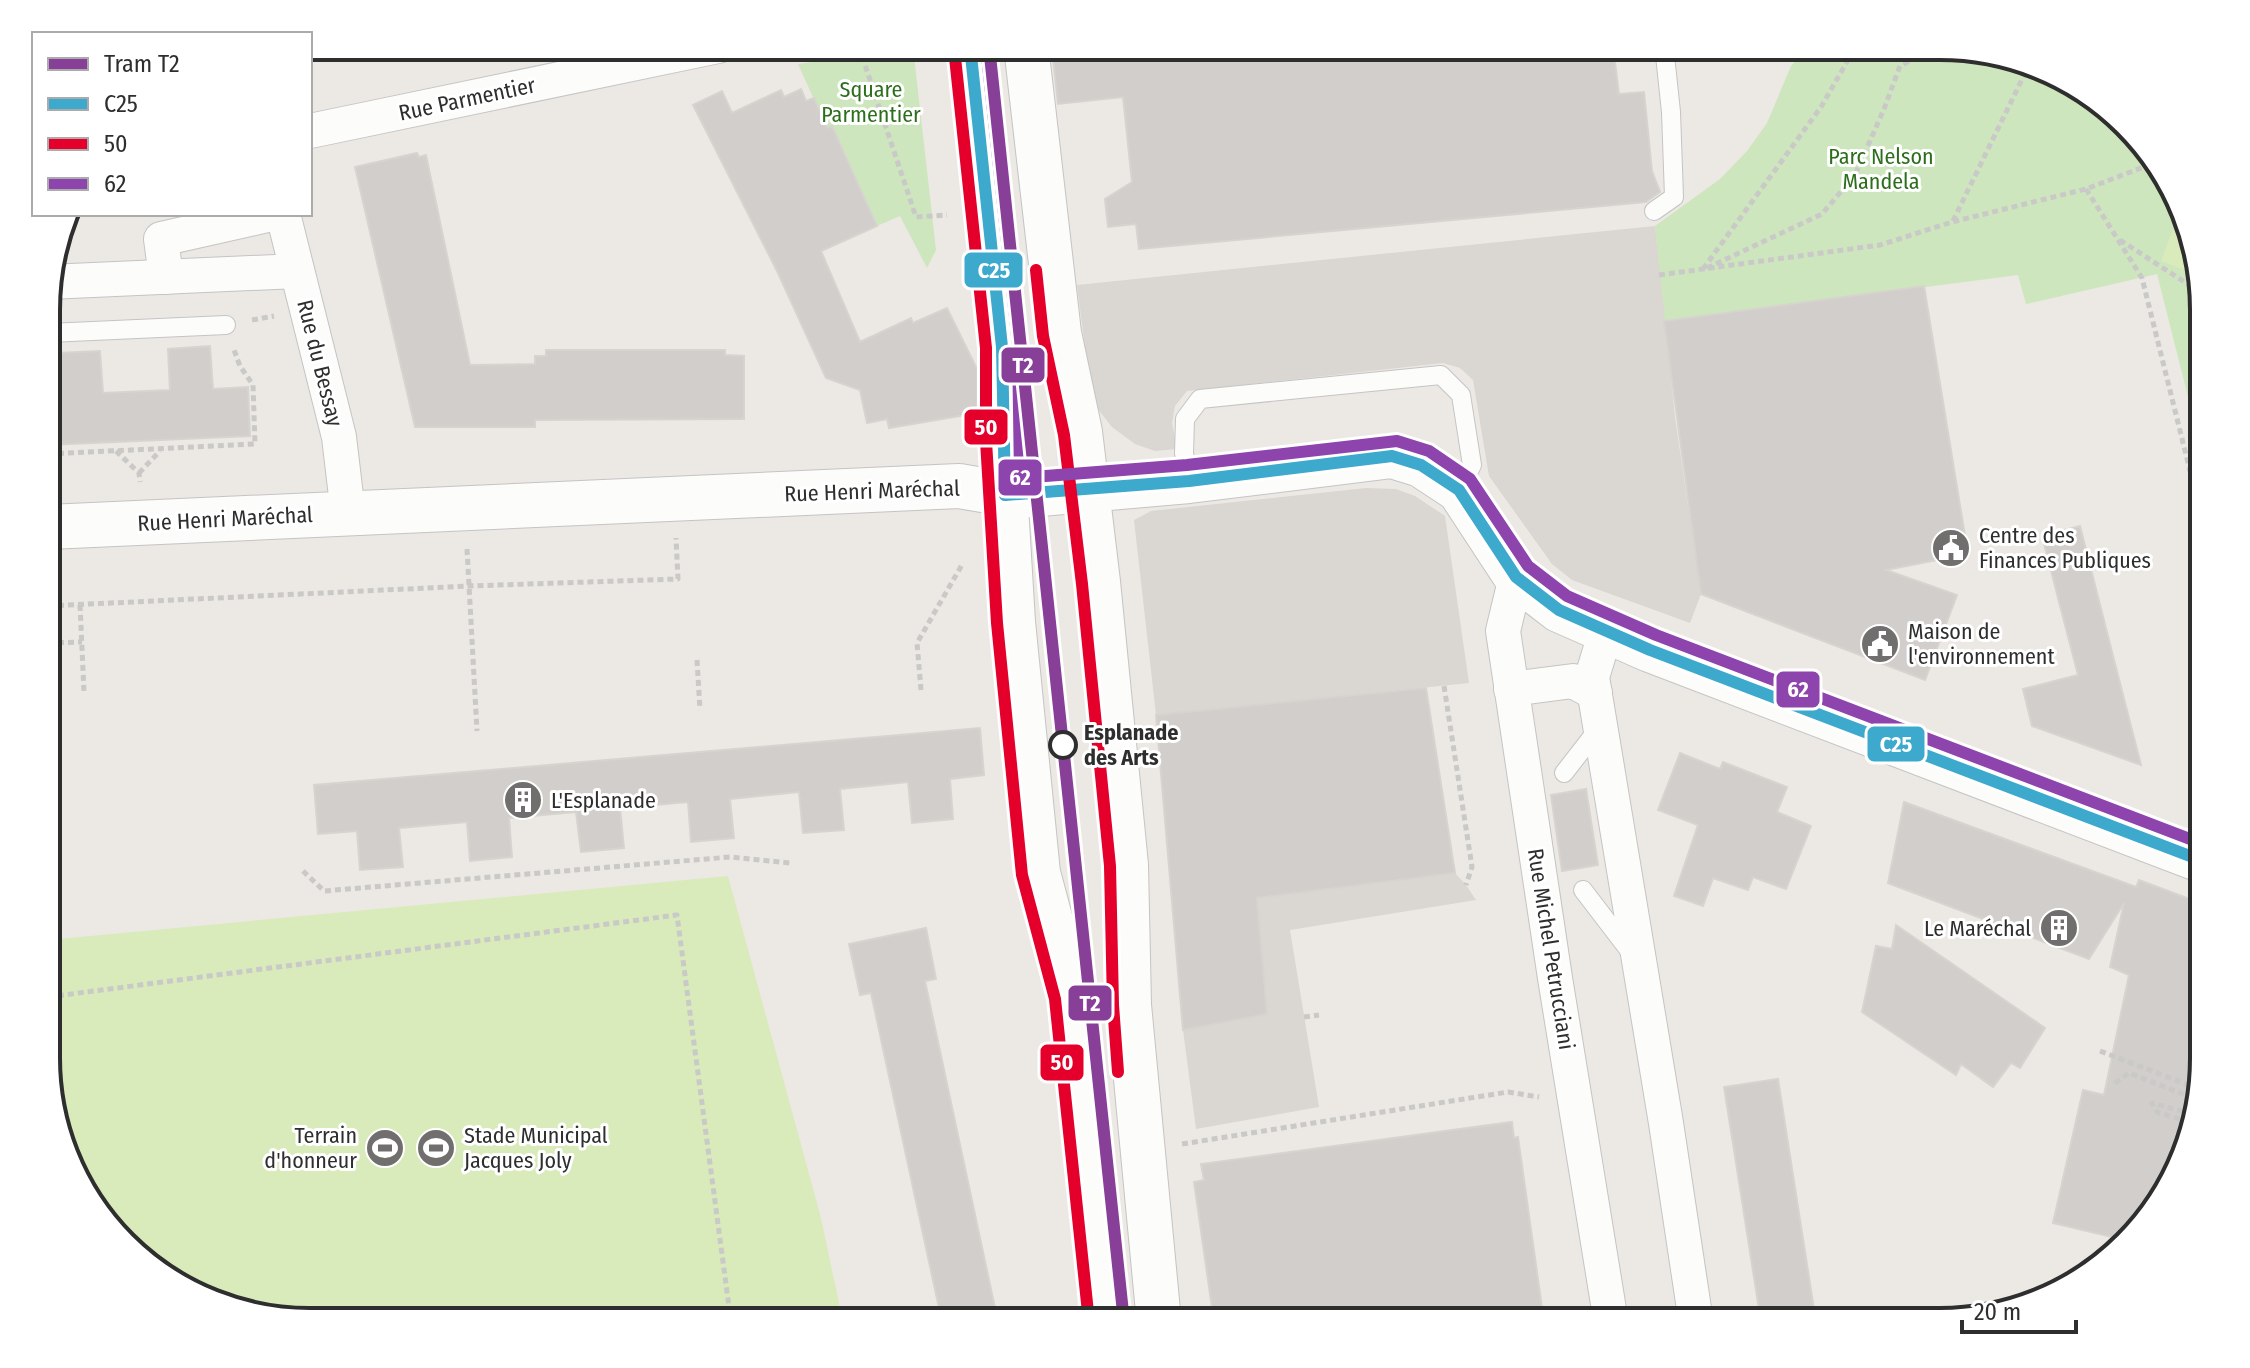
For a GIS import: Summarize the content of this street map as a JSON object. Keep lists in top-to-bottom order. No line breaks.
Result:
{"streets":{"main road":["Rue Henri Maréchal"],"street":["Rue Parmentier","Rue du Bessay","Rue Michel Petrucciani"]},"crossings":[["Rue du Bessay","Rue Henri Maréchal"],["Rue Henri Maréchal","Rue Michel Petrucciani"]],"parks":["Square Parmentier","Parc Nelson Mandela"],"places":{"public building":["Centre des Finances Publiques","Maison de l'environnement"],"other":["Esplanade des Arts"],"building":["L'Esplanade","Le Maréchal"],"sports":["Terrain d'honneur","Stade Municipal Jacques Joly"]},"lines":["tram line T2","transit line C25","transit line 50","transit line 62"],"legend":["Tram T2","C25","50","62"],"scale_bar":"20 m"}
